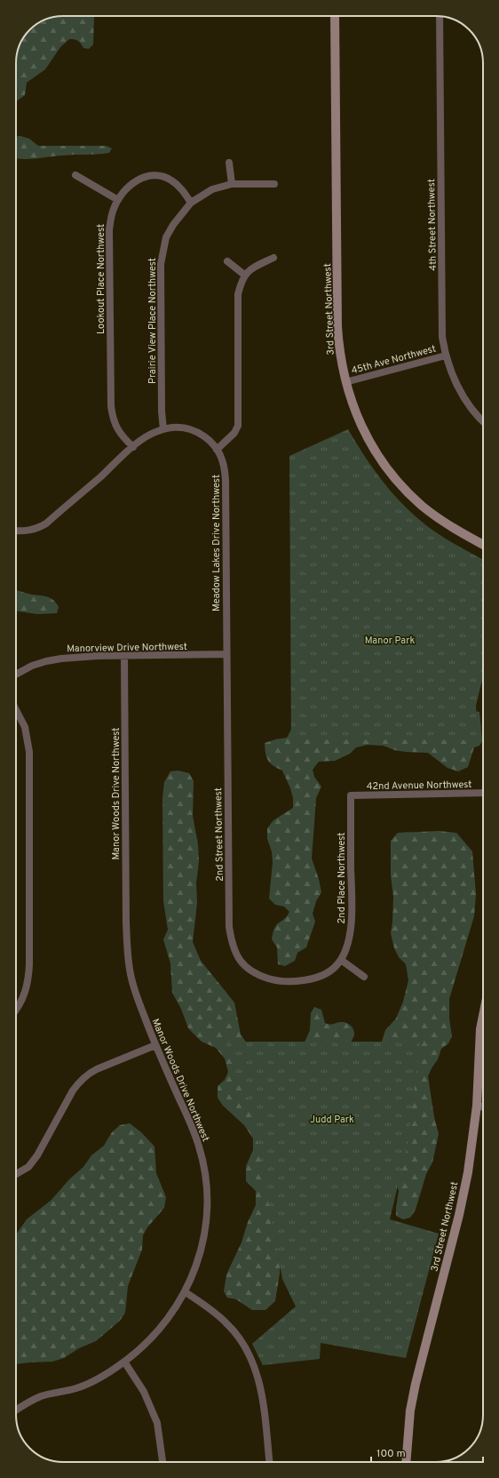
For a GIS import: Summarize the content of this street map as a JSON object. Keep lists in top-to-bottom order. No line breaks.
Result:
{"streets":{"street":["4th Street Northwest","Lookout Place Northwest","3rd Street Northwest","Prairie View Place Northwest","45th Ave Northwest","Meadow Lakes Drive Northwest","Manorview Drive Northwest","42nd Avenue Northwest","Manor Woods Drive Northwest","2nd Street Northwest","2nd Place Northwest"]},"crossings":[["4th Street Northwest","45th Ave Northwest"],["Lookout Place Northwest","Prairie View Place Northwest"],["Lookout Place Northwest","Meadow Lakes Drive Northwest"],["3rd Street Northwest","45th Ave Northwest"],["Prairie View Place Northwest","Meadow Lakes Drive Northwest"],["Meadow Lakes Drive Northwest","Manorview Drive Northwest"],["Meadow Lakes Drive Northwest","2nd Street Northwest"],["Manorview Drive Northwest","Manor Woods Drive Northwest"],["Manorview Drive Northwest","2nd Street Northwest"],["42nd Avenue Northwest","2nd Place Northwest"],["2nd Street Northwest","2nd Place Northwest"]],"parks":["Manor Park","Judd Park"],"scale_bar":"100 m"}
